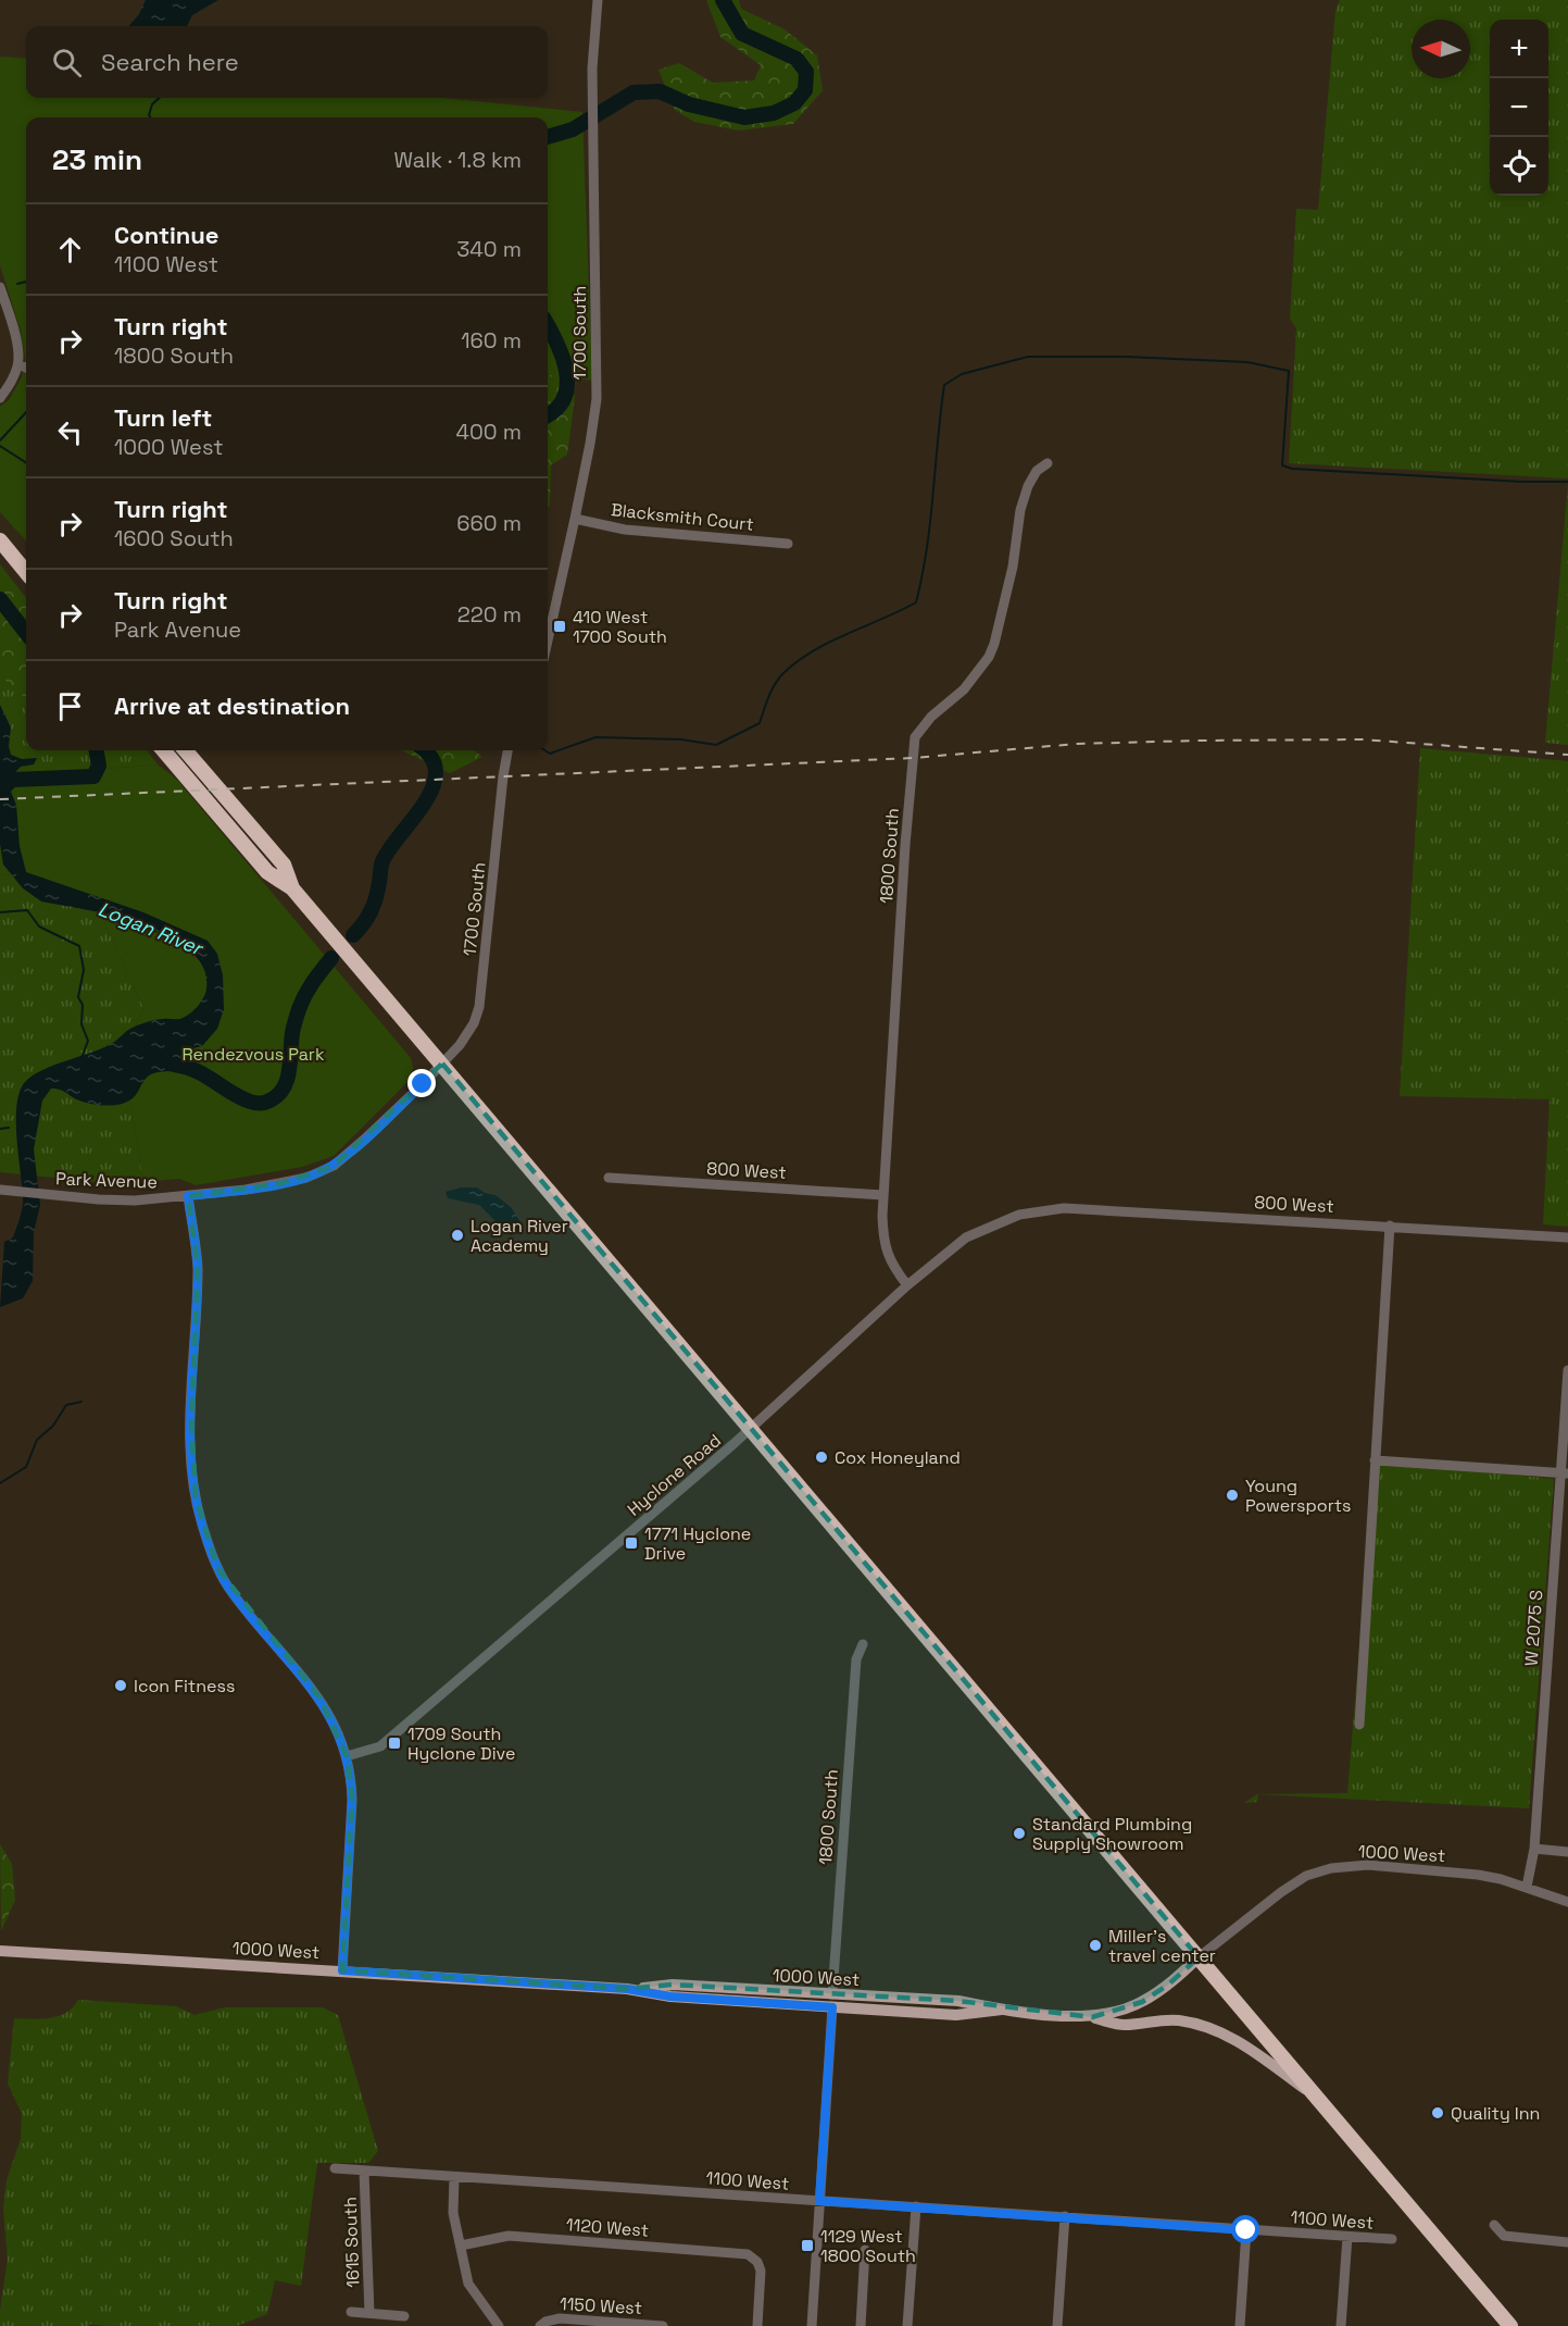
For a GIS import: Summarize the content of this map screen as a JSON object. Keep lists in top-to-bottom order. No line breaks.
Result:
{"streets":{"main road":["1000 West"],"street":["1700 South","Blacksmith Court","1800 South","800 West","Park Avenue","Hyclone Road","W 2075 S","1100 West","1120 West","1615 South","1150 West"]},"crossings":[["1700 South","Blacksmith Court"],["1700 South","Park Avenue"],["1800 South","800 West"],["1800 South","Hyclone Road"],["1800 South","1000 West"],["800 West","Hyclone Road"],["W 2075 S","1000 West"],["1100 West","1615 South"]],"water":["Logan River"],"parks":["Rendezvous Park"],"places":{"transit":["410 West 1700 South","1771 Hyclone Drive","1709 South Hyclone Dive","1129 West 1800 South"],"other":["Logan River Academy","Cox Honeyland","Young Powersports","Icon Fitness","Standard Plumbing Supply Showroom","Miller's travel center","Quality Inn"]},"north":"left","page":{"map_buttons":["+","−"],"search":"Search here","heading":["23 min","Walk · 1.8 km"],"list":[["Continue","1100 West","340 m"],["Turn right","1800 South","160 m"],["Turn left","1000 West","400 m"],["Turn right","1600 South","660 m"],["Turn right","Park Avenue","220 m"],"Arrive at destination"]}}
